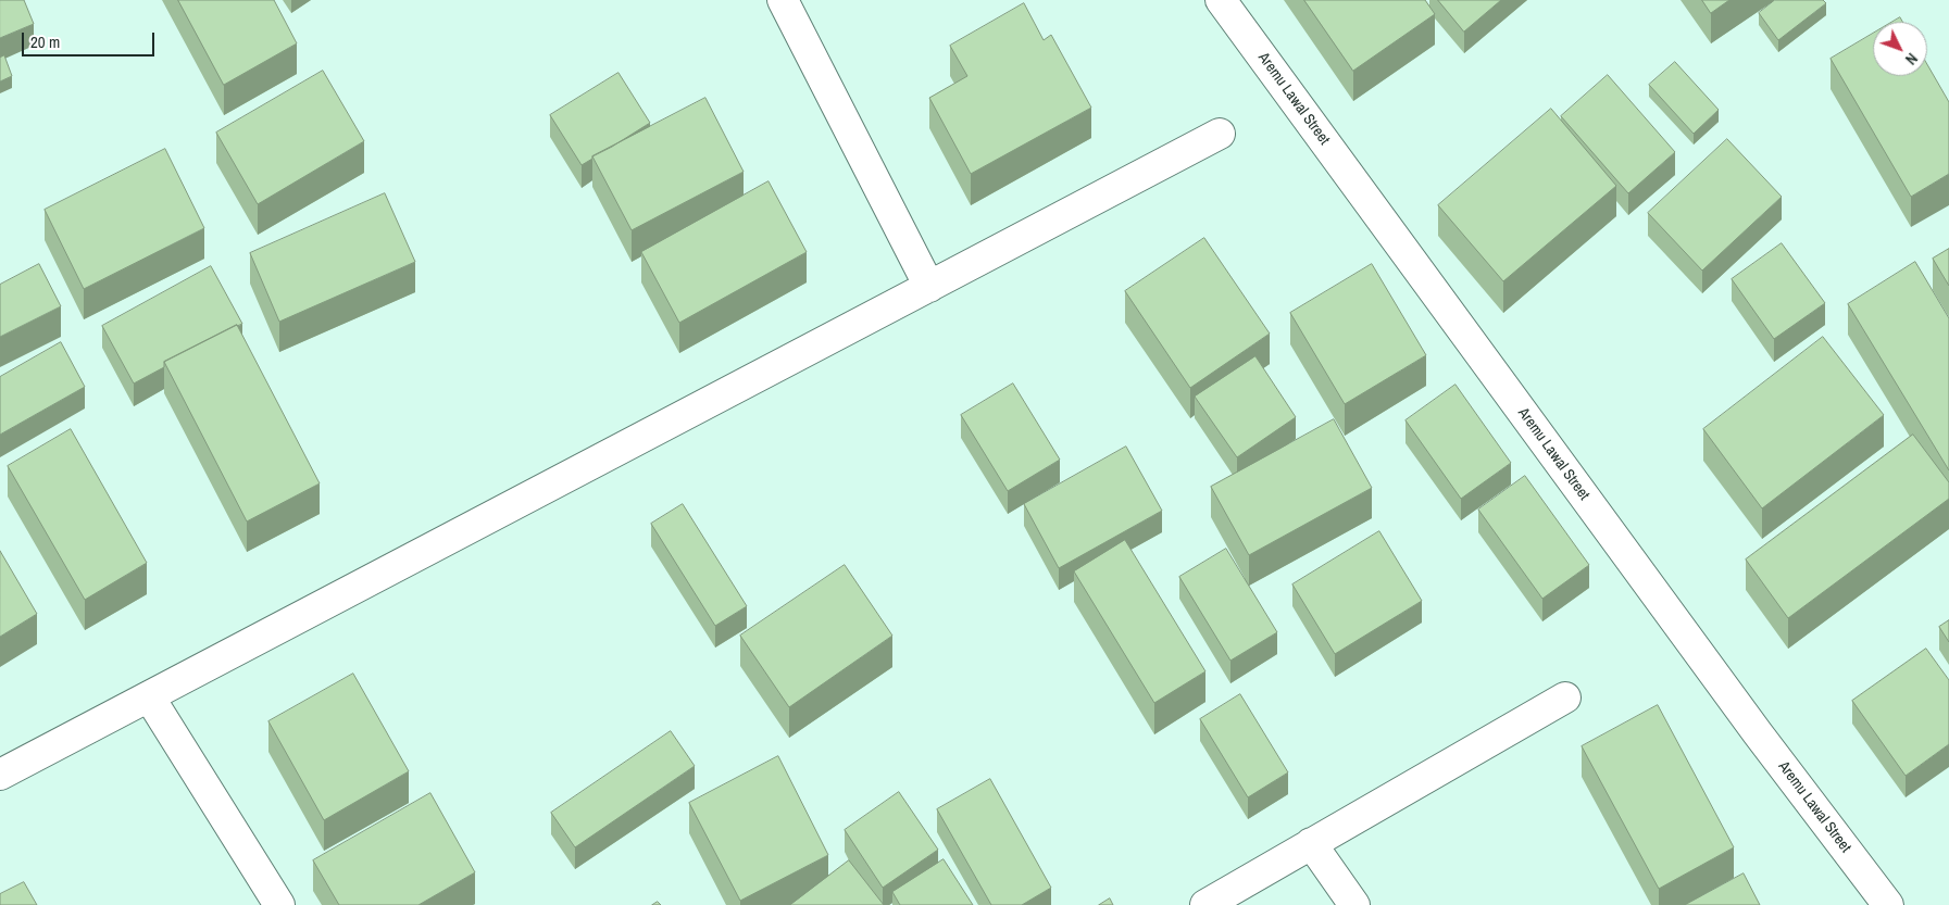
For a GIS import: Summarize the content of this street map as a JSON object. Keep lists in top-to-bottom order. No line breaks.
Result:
{"streets":{"street":["Aremu Lawal Street"]},"scale_bar":"20 m","north":"bottom right"}
